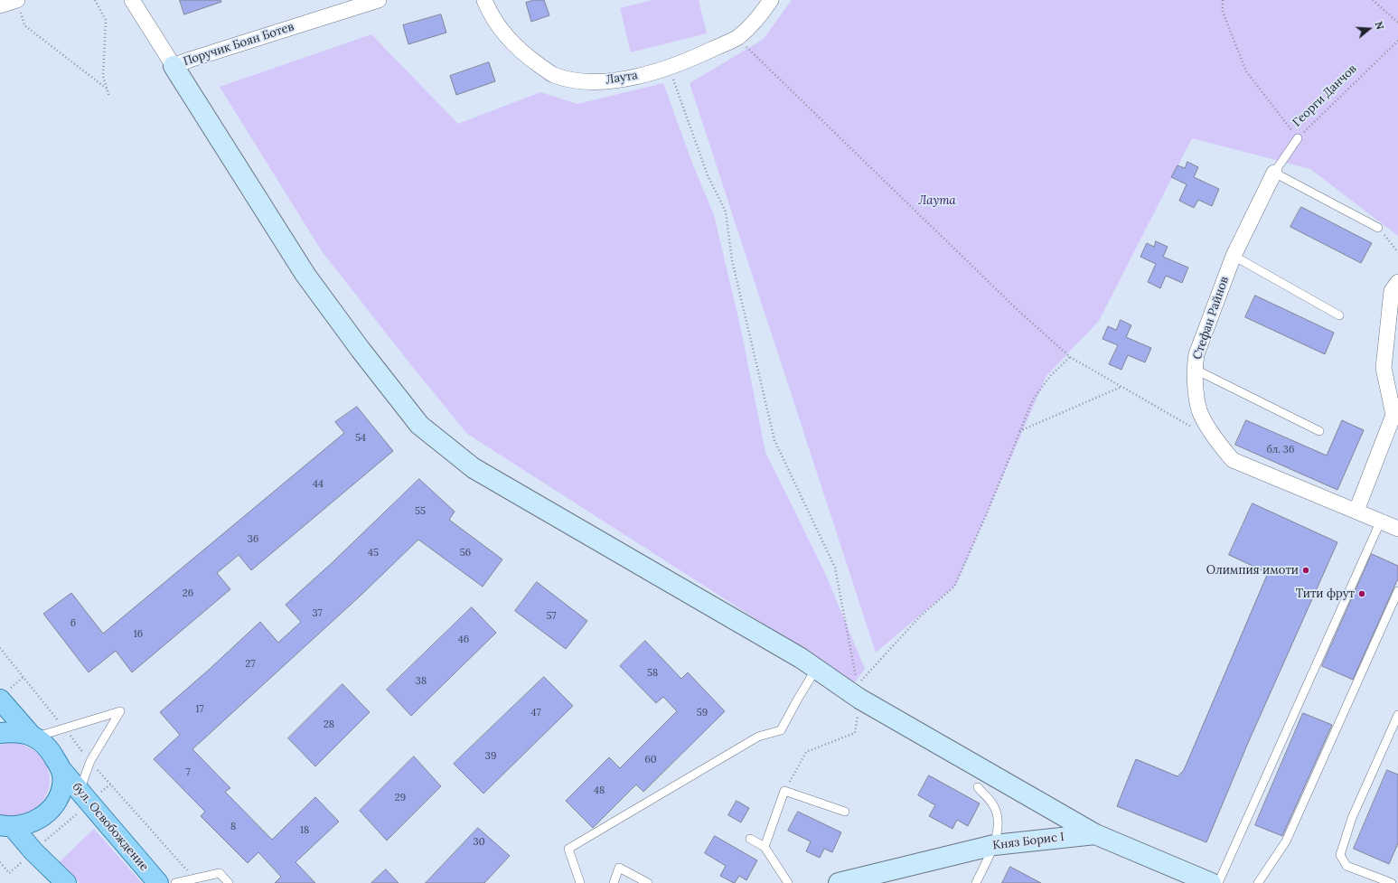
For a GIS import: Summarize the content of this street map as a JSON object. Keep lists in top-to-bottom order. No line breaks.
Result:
{"streets":{"main road":["бул. Освобождение"],"street":["Поручик Боян Ботев","Лаута","Стефан Райнов","Княз Борис I"],"lane":["Георги Данчов"]},"crossings":[["Георги Данчов","Стефан Райнов"]],"parks":["Лаута"],"places":["Олимпия имоти","Тити фрут"],"house_numbers":["54","бл. 36","44","55","36","45","56","26","37","57","6","16","46","27","58","38","17","47","59","28","39","60","7","48","29","8","18","30"],"north":"right"}
